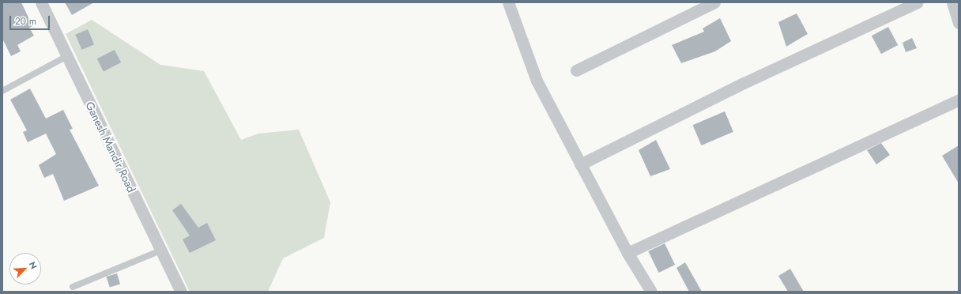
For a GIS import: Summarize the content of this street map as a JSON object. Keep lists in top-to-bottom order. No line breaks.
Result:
{"streets":{"street":["Ganesh Mandir Road"]},"scale_bar":"20 m","north":"top right"}
